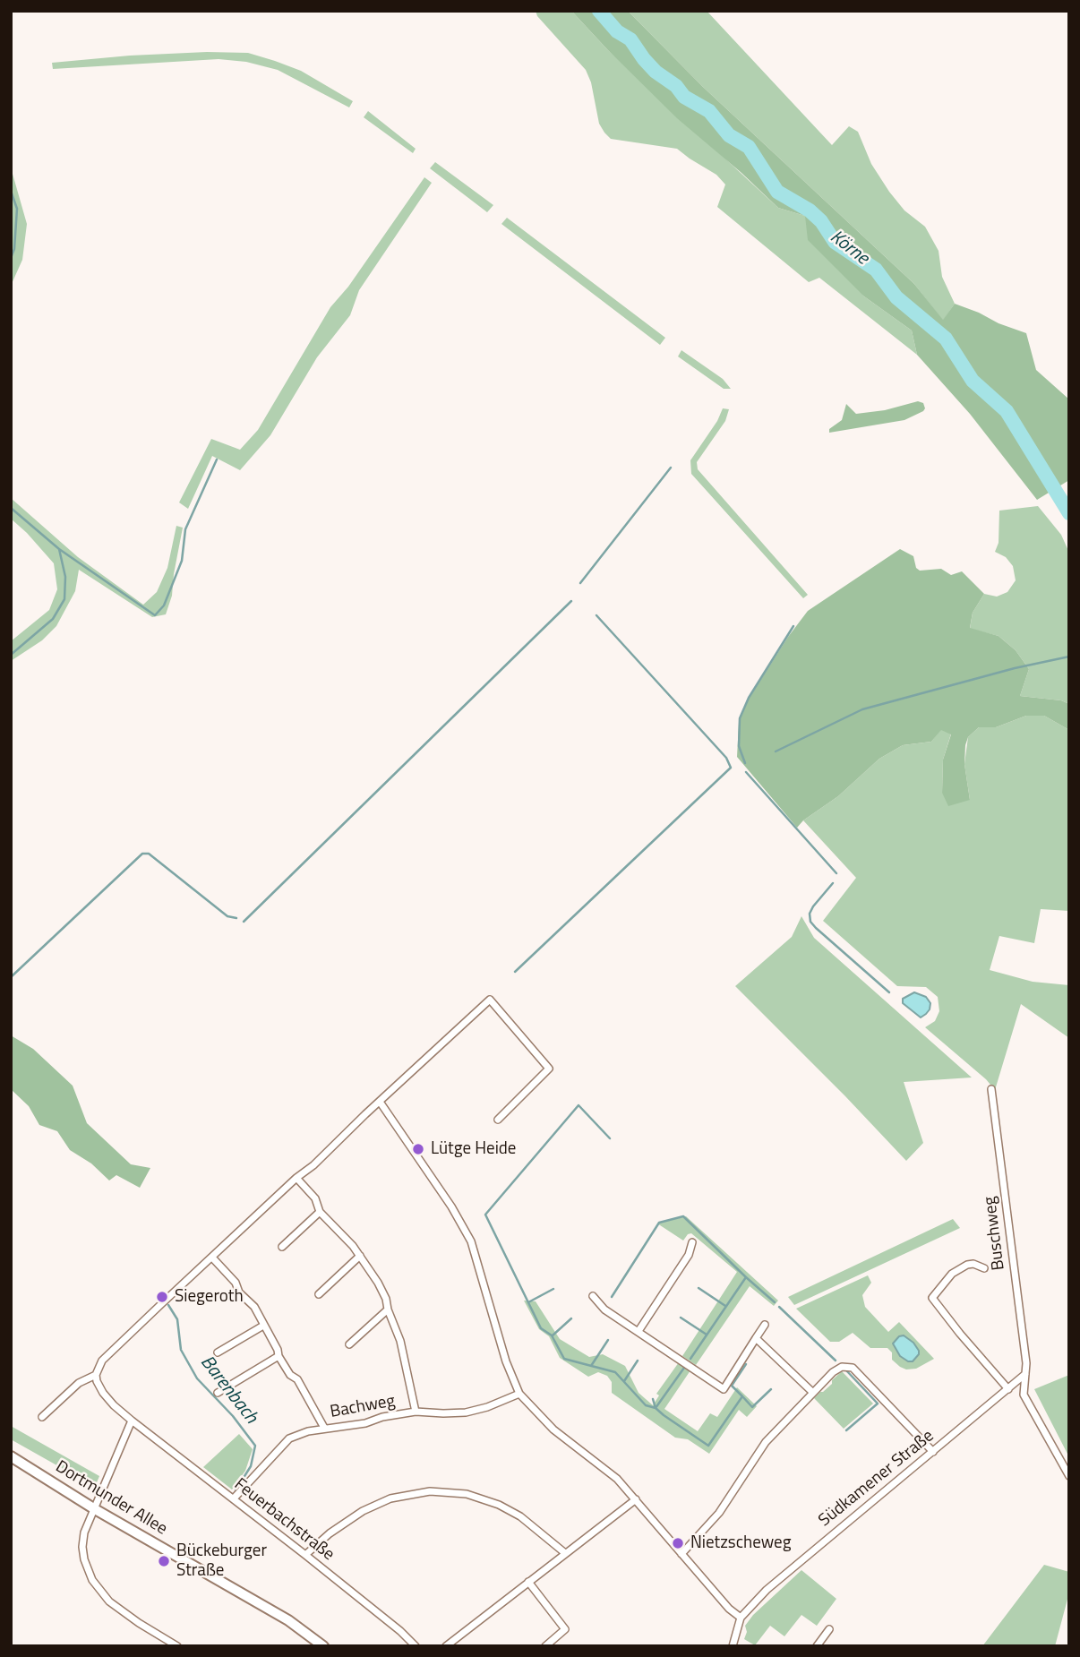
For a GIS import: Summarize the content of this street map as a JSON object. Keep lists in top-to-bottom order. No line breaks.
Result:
{"streets":{"main road":["Dortmunder Allee"],"street":["Buschweg","Bachweg","Südkamener Straße","Feuerbachstraße"]},"crossings":[["Buschweg","Südkamener Straße"],["Bachweg","Feuerbachstraße"]],"water":["Körne","Barenbach"],"places":["Lütge Heide","Siegeroth","Nietzscheweg","Bückeburger Straße"]}
